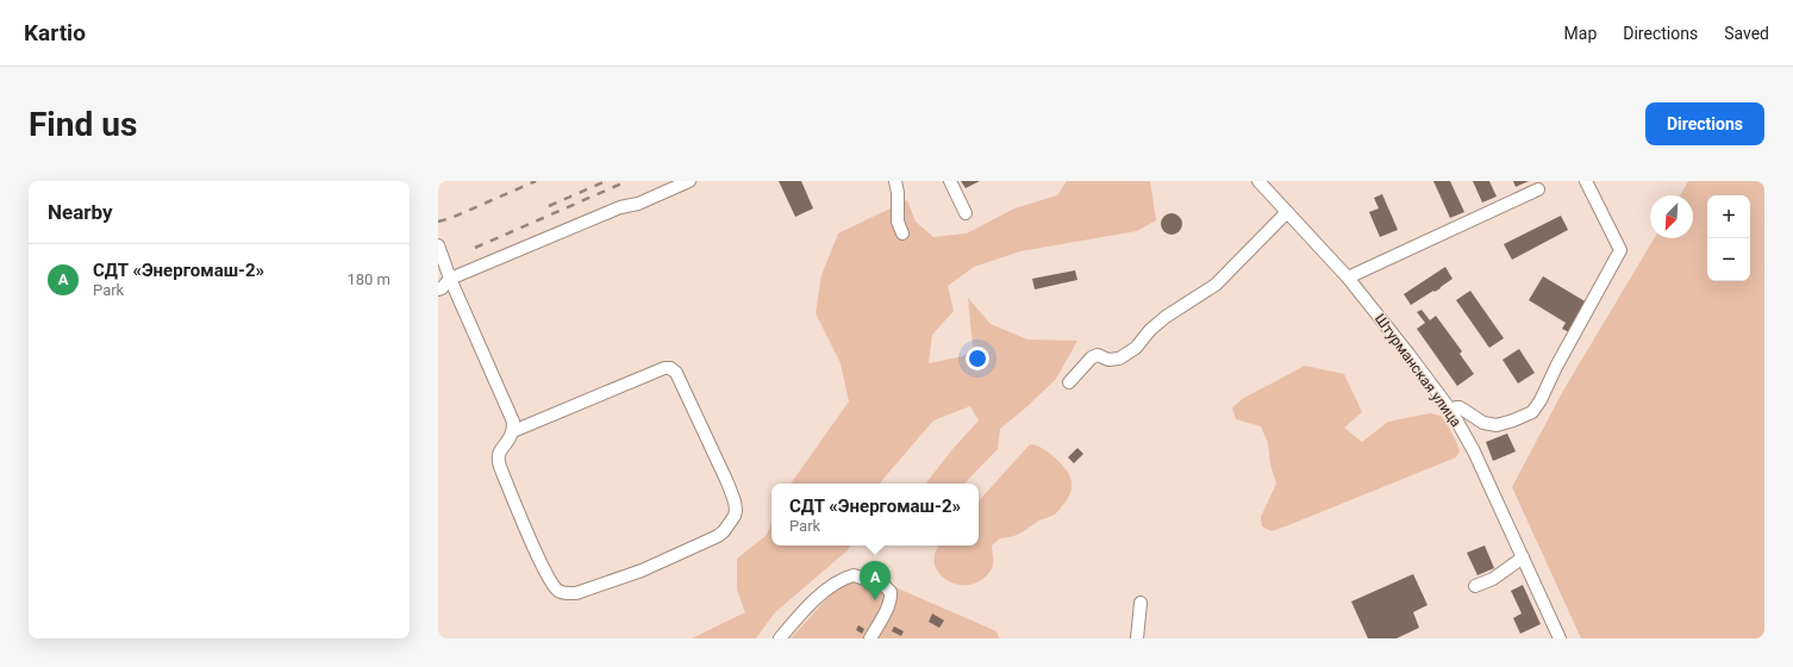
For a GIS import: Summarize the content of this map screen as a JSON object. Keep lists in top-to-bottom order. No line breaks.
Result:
{"streets":{"street":["Штурманская улица"]},"north":"bottom left","page":{"header":"Kartio","nav":["Map","Directions","Saved"],"buttons":"Directions","title":"Find us","heading":"Nearby","map_buttons":["+","−"],"list":[{"mark":"A","name":"СДТ «Энергомаш-2»","note":"Park","value":"180 m"}],"popup":["СДТ «Энергомаш-2»","Park"],"pins":"A"}}
